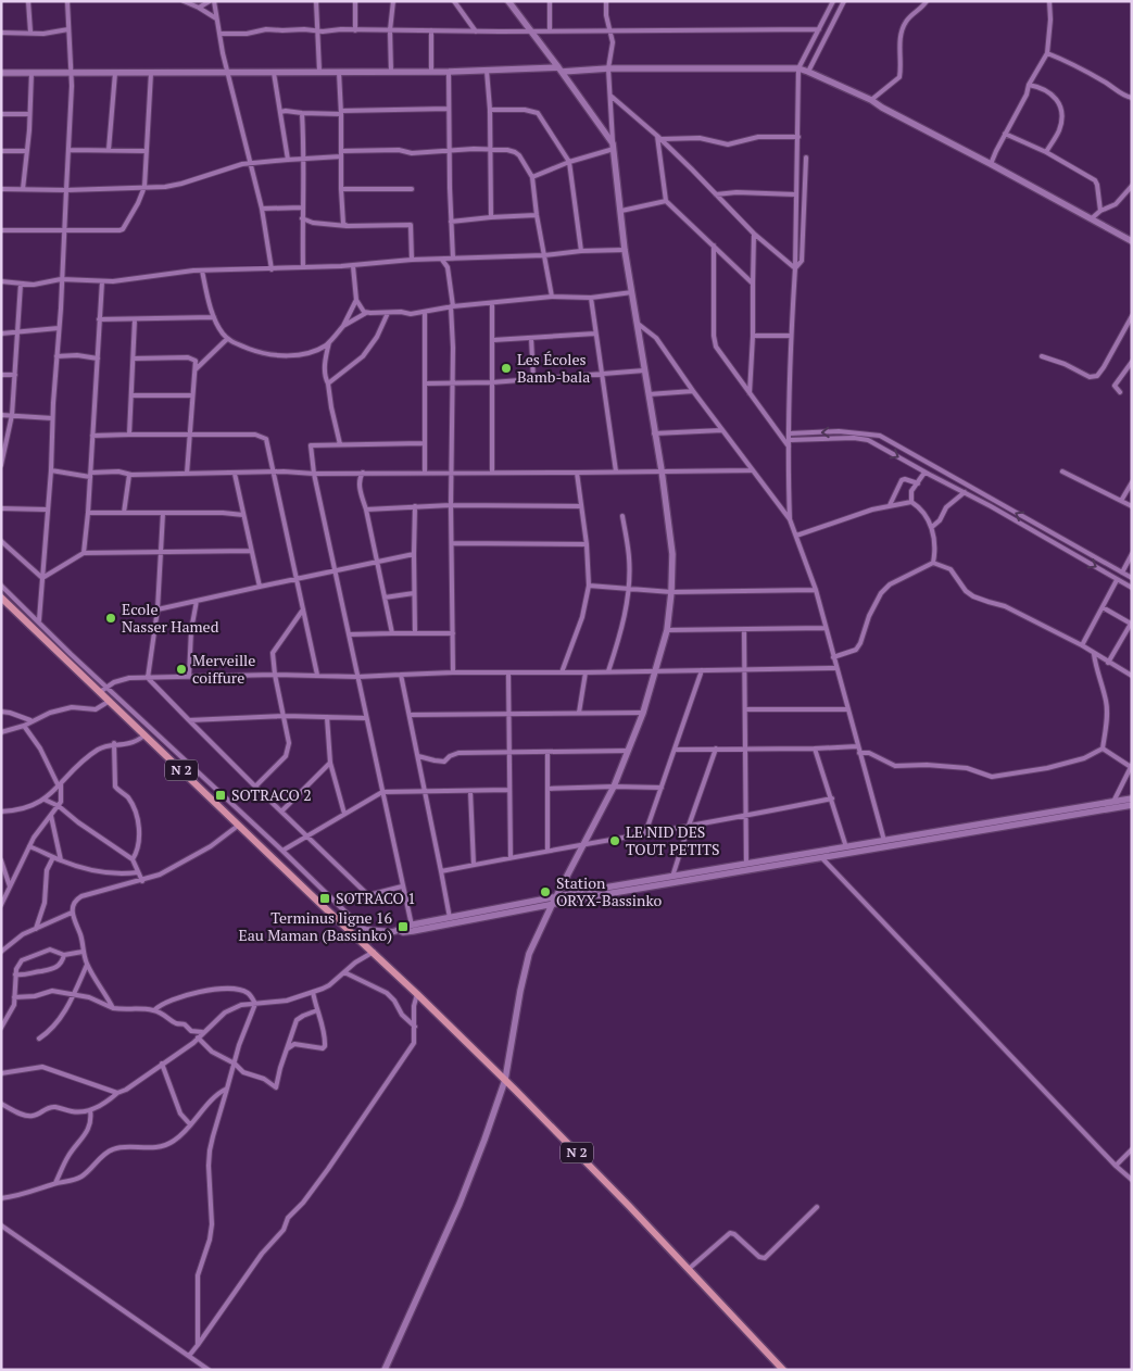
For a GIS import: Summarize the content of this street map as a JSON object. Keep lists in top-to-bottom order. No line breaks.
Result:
{"streets":{"main road":["N 2"]},"places":{"other":["Les Écoles Bamb-bala","Ecole Nasser Hamed","Merveille coiffure","LE NID DES TOUT PETITS","Station ORYX-Bassinko"],"transit":["SOTRACO 2","SOTRACO 1","Terminus ligne 16 Eau Maman (Bassinko)"]}}
